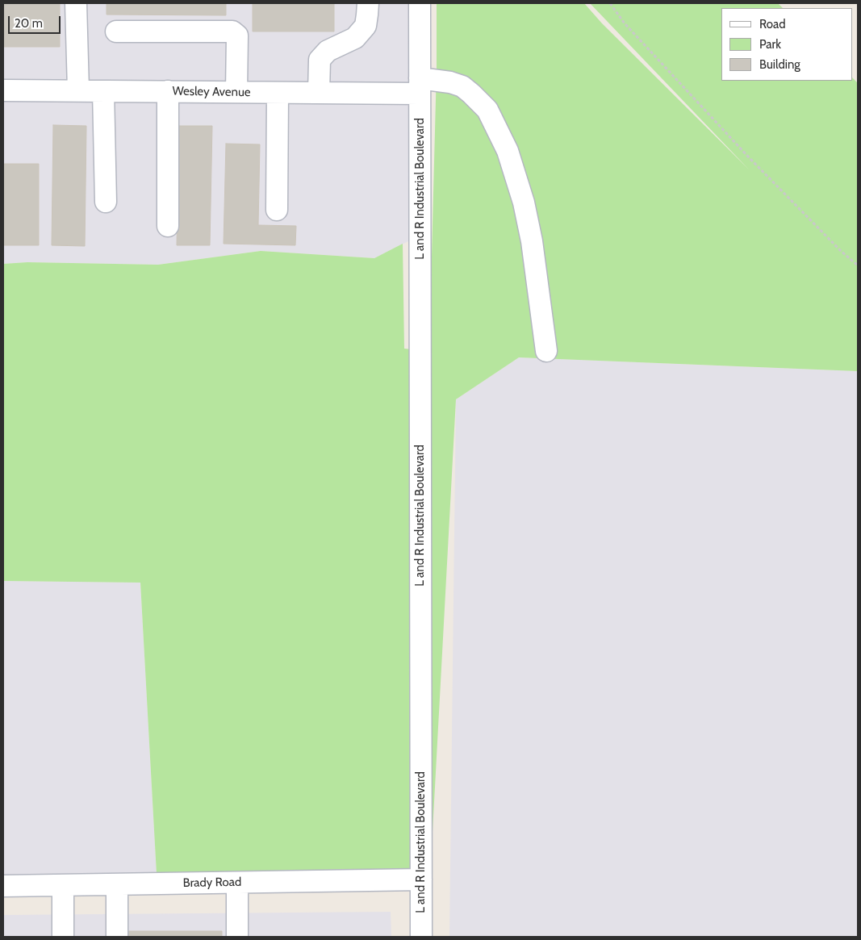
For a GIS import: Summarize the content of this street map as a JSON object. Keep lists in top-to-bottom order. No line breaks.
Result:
{"streets":{"street":["Wesley Avenue","L and R Industrial Boulevard","Brady Road"]},"crossings":[["Wesley Avenue","L and R Industrial Boulevard"],["L and R Industrial Boulevard","Brady Road"]],"legend":["Road","Park","Building"],"scale_bar":"20 m"}
